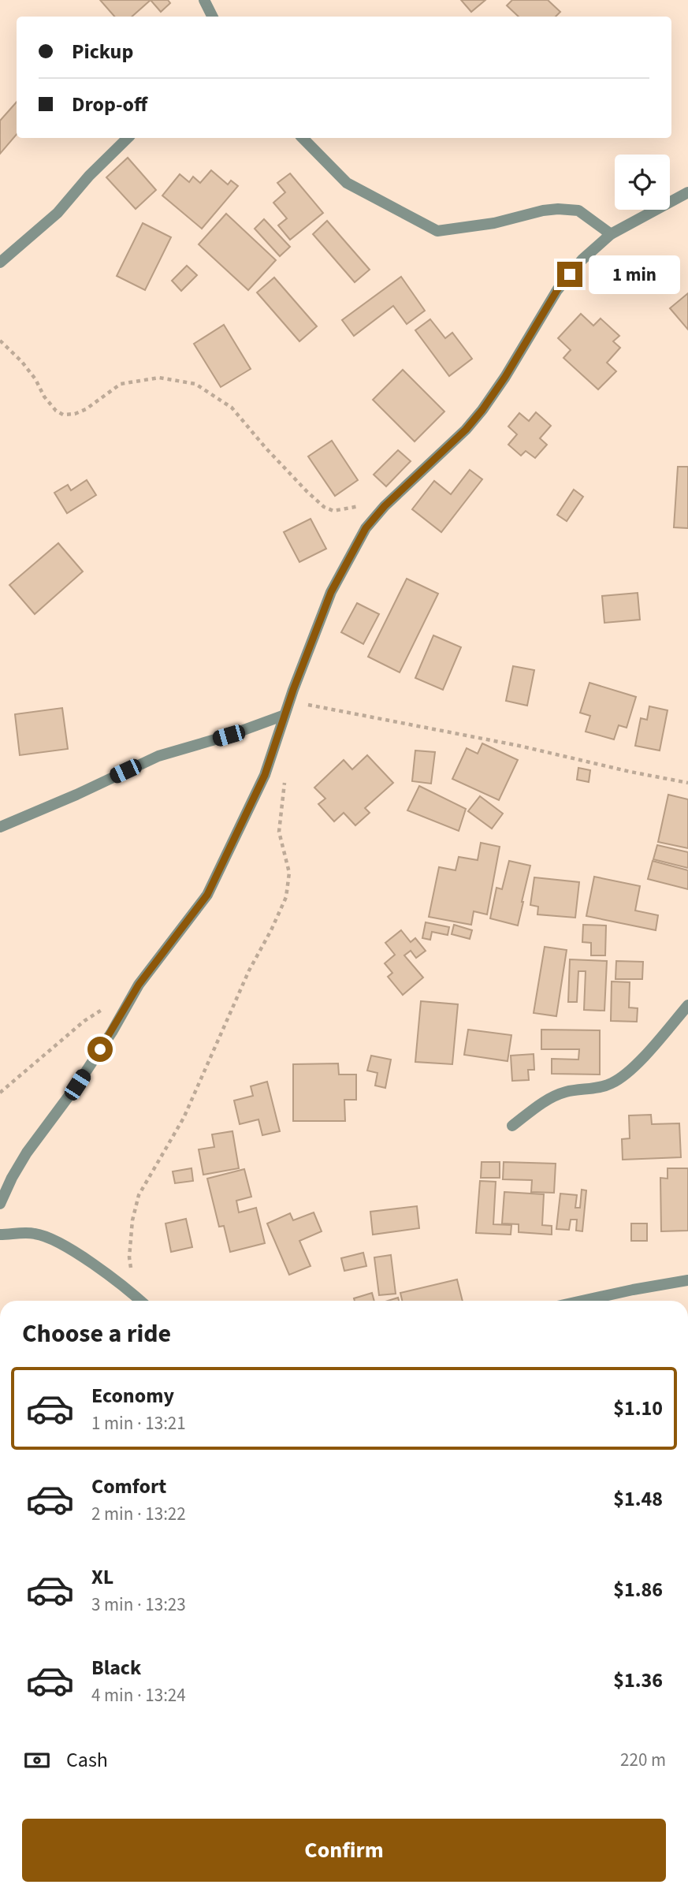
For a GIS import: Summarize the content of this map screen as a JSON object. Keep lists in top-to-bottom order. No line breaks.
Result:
{"page":{"banner":["Pickup","Drop-off"],"bubble":"1 min","heading":"Choose a ride","list":[{"name":"Economy","note":"1 min · 13:21","value":"$1.10"},{"name":"Comfort","note":"2 min · 13:22","value":"$1.48"},{"name":"XL","note":"3 min · 13:23","value":"$1.86"},{"name":"Black","note":"4 min · 13:24","value":"$1.36"}],"pay":["Cash","220 m"],"buttons":"Confirm"}}
